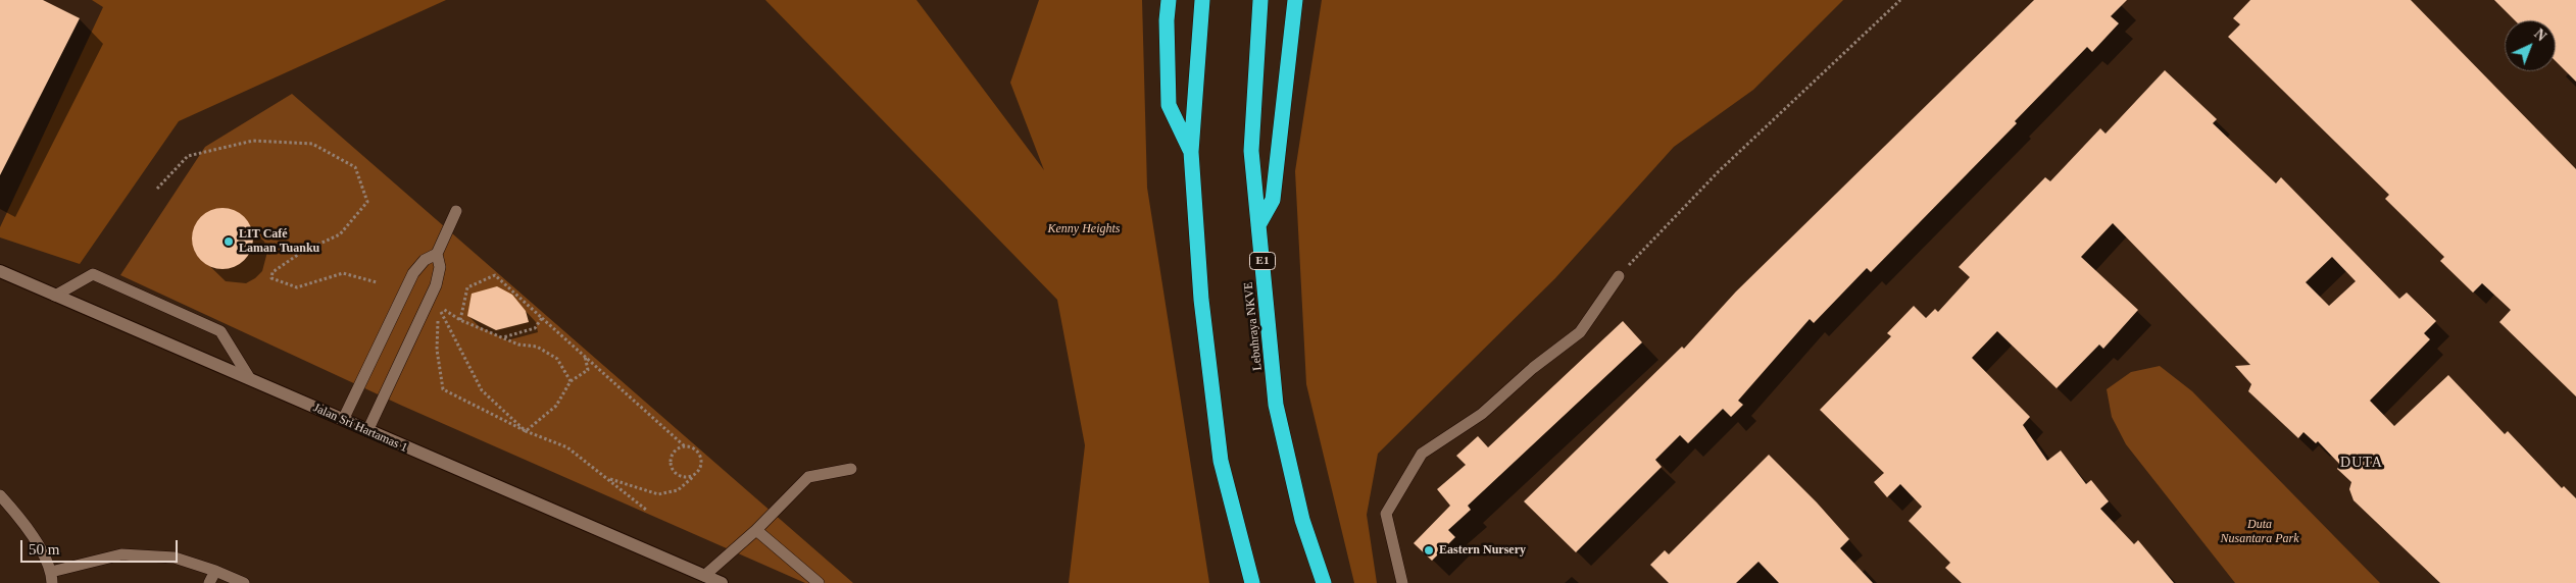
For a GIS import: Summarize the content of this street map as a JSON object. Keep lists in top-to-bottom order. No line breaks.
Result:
{"streets":{"highway":["E1","Lebuhraya NKVE"],"street":["Jalan Sri Hartamas 1"]},"districts":["DUTA"],"parks":["Kenny Heights","Duta Nusantara Park"],"places":["LIT Café Laman Tuanku","Eastern Nursery"],"scale_bar":"50 m","north":"top right"}
